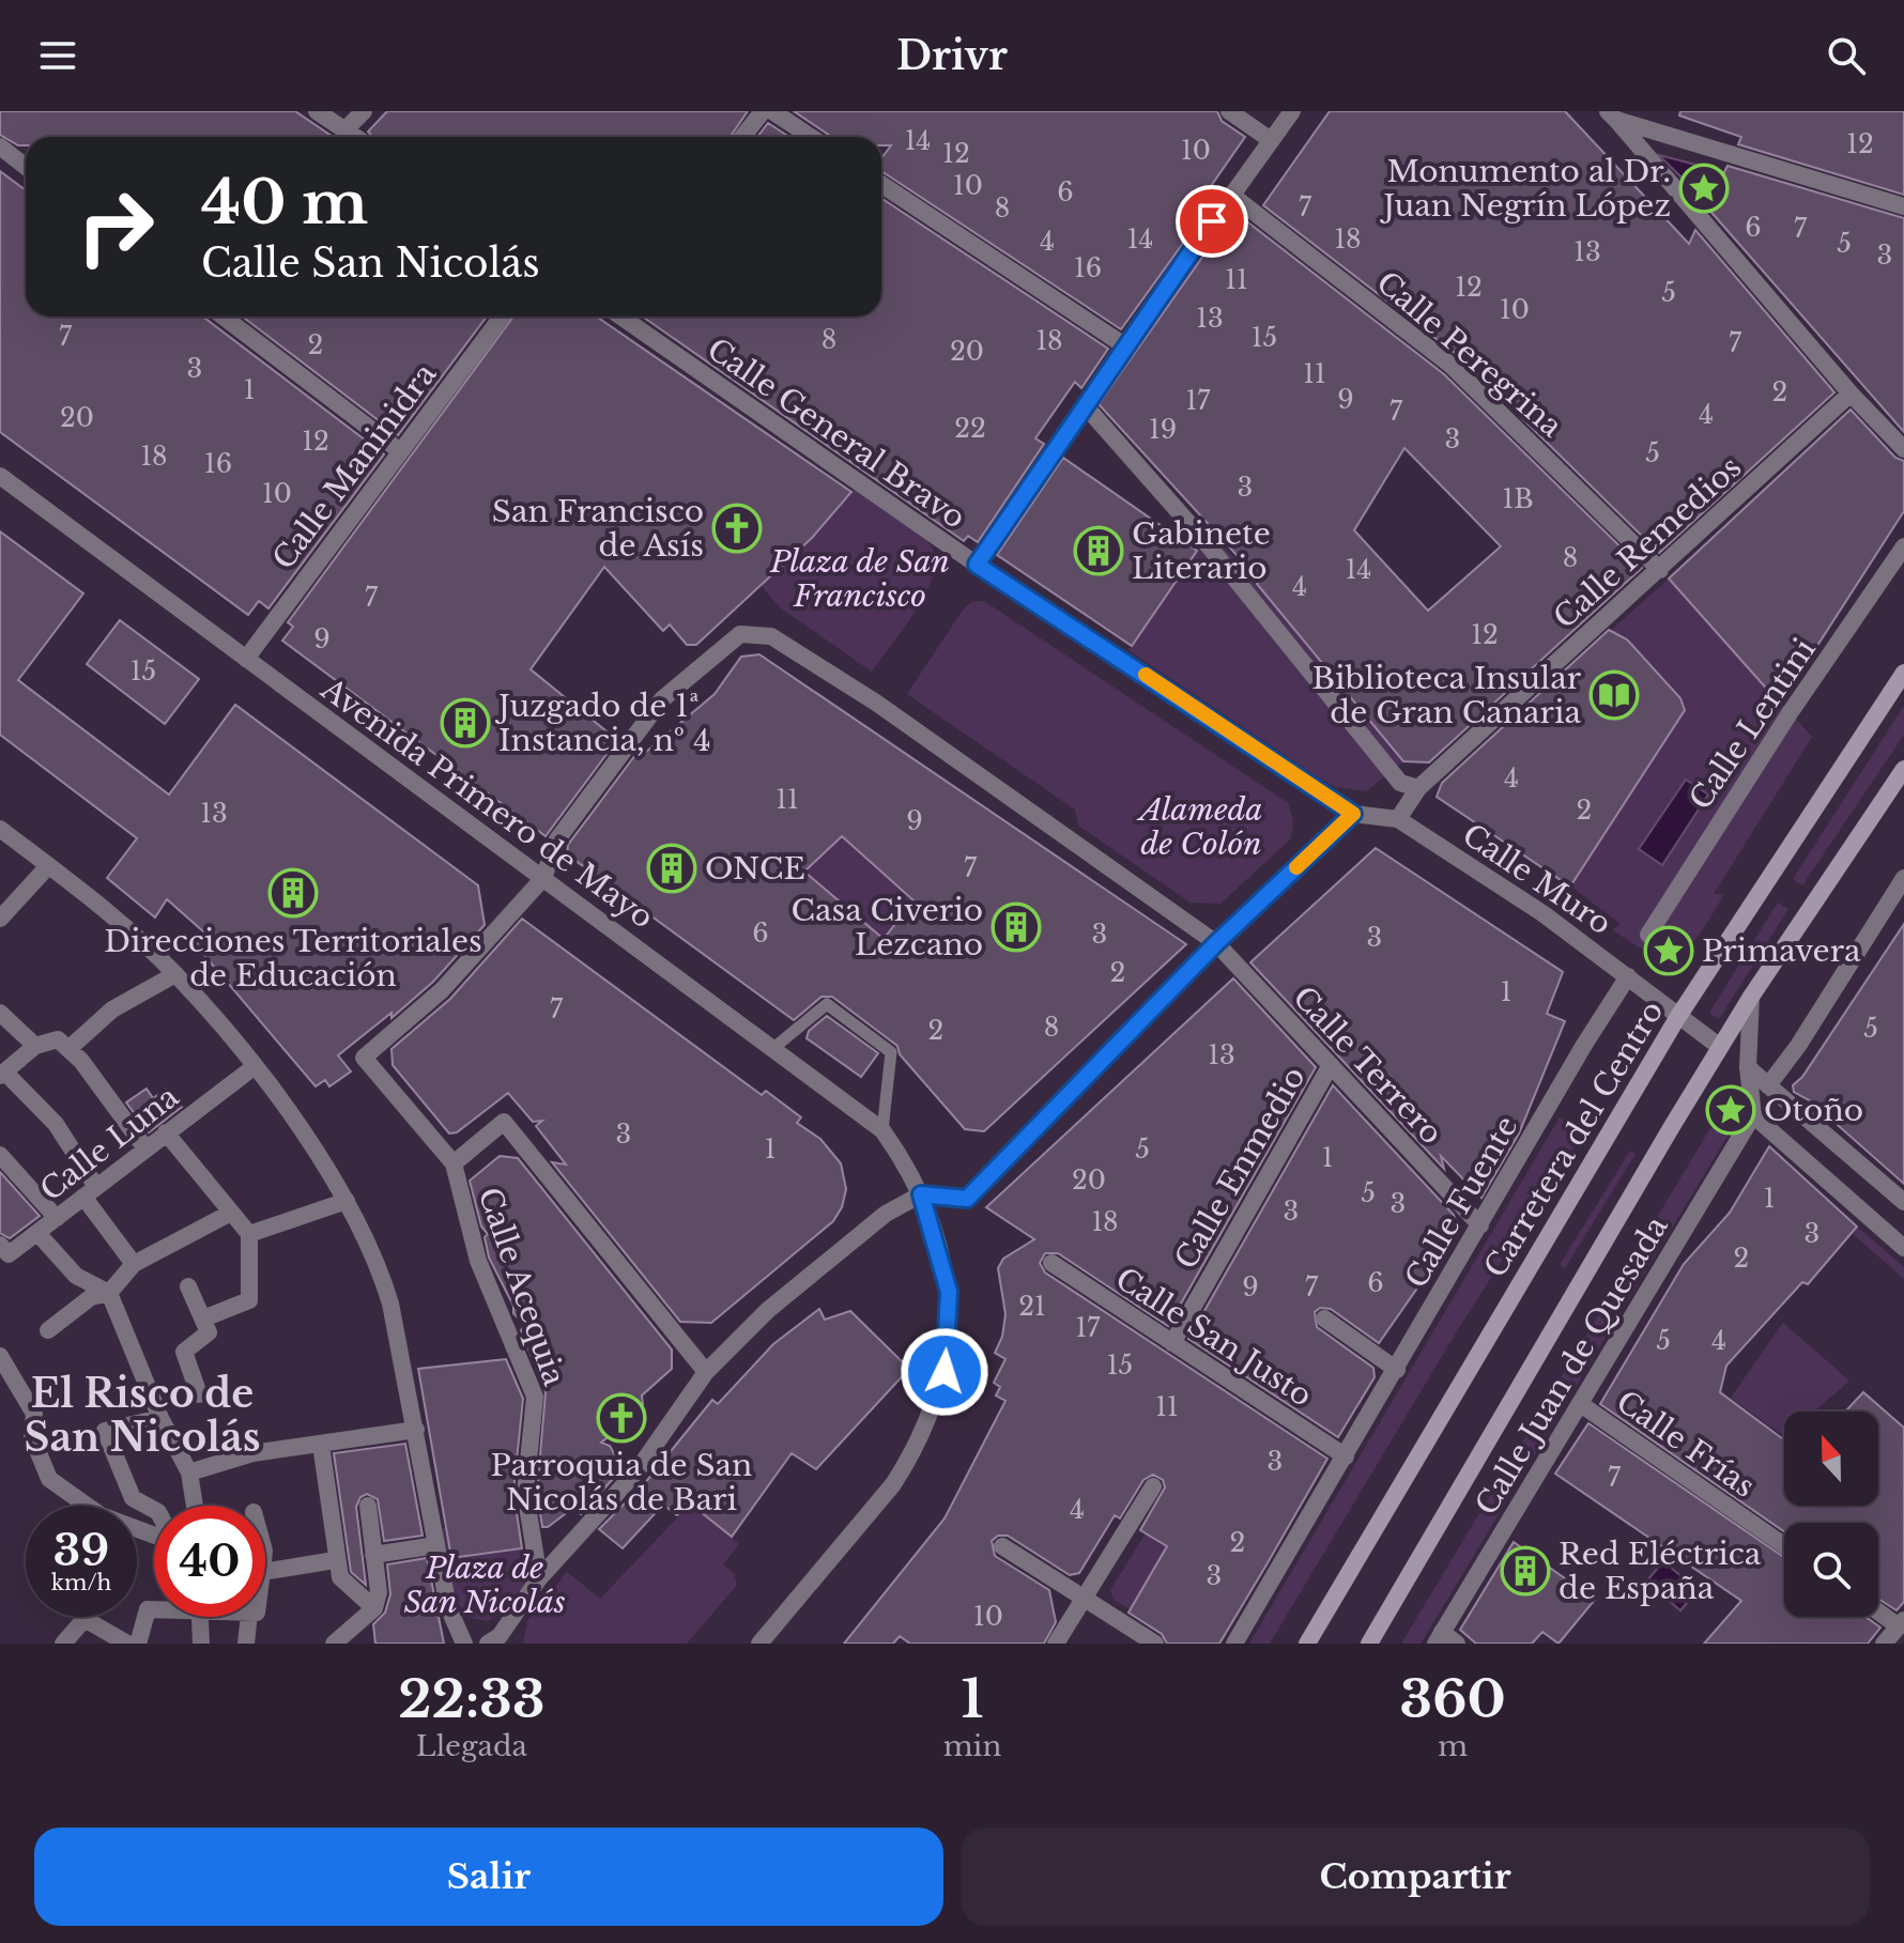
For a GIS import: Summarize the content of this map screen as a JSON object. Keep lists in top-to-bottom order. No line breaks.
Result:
{"streets":{"main road":["Carretera del Centro"],"street":["Calle Peregrina","Calle General Bravo","Calle Maninidra","Calle Remedios","Calle Lentini","Avenida Primero de Mayo","Calle Muro","Calle Terrero","Calle Luna","Calle Enmedio","Calle Fuente","Calle Acequia","Calle San Justo","Calle Juan de Quesada","Calle Frías"]},"crossings":[["Calle Peregrina","Calle Remedios"],["Calle General Bravo","Calle Muro"],["Calle Maninidra","Avenida Primero de Mayo"],["Calle Remedios","Calle Muro"],["Avenida Primero de Mayo","Calle Terrero"],["Calle Muro","Carretera del Centro"],["Calle Muro","Calle Fuente"],["Calle Terrero","Calle Enmedio"],["Calle Terrero","Calle Fuente"],["Calle Enmedio","Calle San Justo"],["Calle Fuente","Calle San Justo"],["Calle Juan de Quesada","Calle Frías"]],"districts":["El Risco de San Nicolás"],"parks":["Plaza de San Francisco","Alameda de Colón","Plaza de San Nicolás"],"places":{"place":["Monumento al Dr. Juan Negrín López","Primavera","Otoño"],"church":["San Francisco de Asís","Parroquia de San Nicolás de Bari"],"building":["Gabinete Literario","Juzgado de 1ª Instancia, nº 4","ONCE","Direcciones Territoriales de Educación","Casa Civerio Lezcano","Red Eléctrica de España"],"library":["Biblioteca Insular de Gran Canaria"]},"house_numbers":["14","12","10","12","10","6","7","8","6","7","14","18","4","5","13","3","16","11","12","5","10","13","7","15","8","18","7","2","20","3","11","1","2","9","17","7","4","20","22","19","3","12","5","18","16","3","10","1B","8","14","4","7","12","9","15","4","11","2","13","9","7","6","3","3","2","1","7","8","5","2","13","3","1","5","1","20","5","1","3","3","18","3","2","6","9","7","21","17","5","4","15","11","3","7","4","2","3","10"],"north":"top","page":{"header":"Drivr","turn":["40 m","Calle San Nicolás"],"speed":"39 km/h","limit":"40","eta":["22:33","Llegada","1","min","360","m"],"buttons":["Salir","Compartir"]}}
